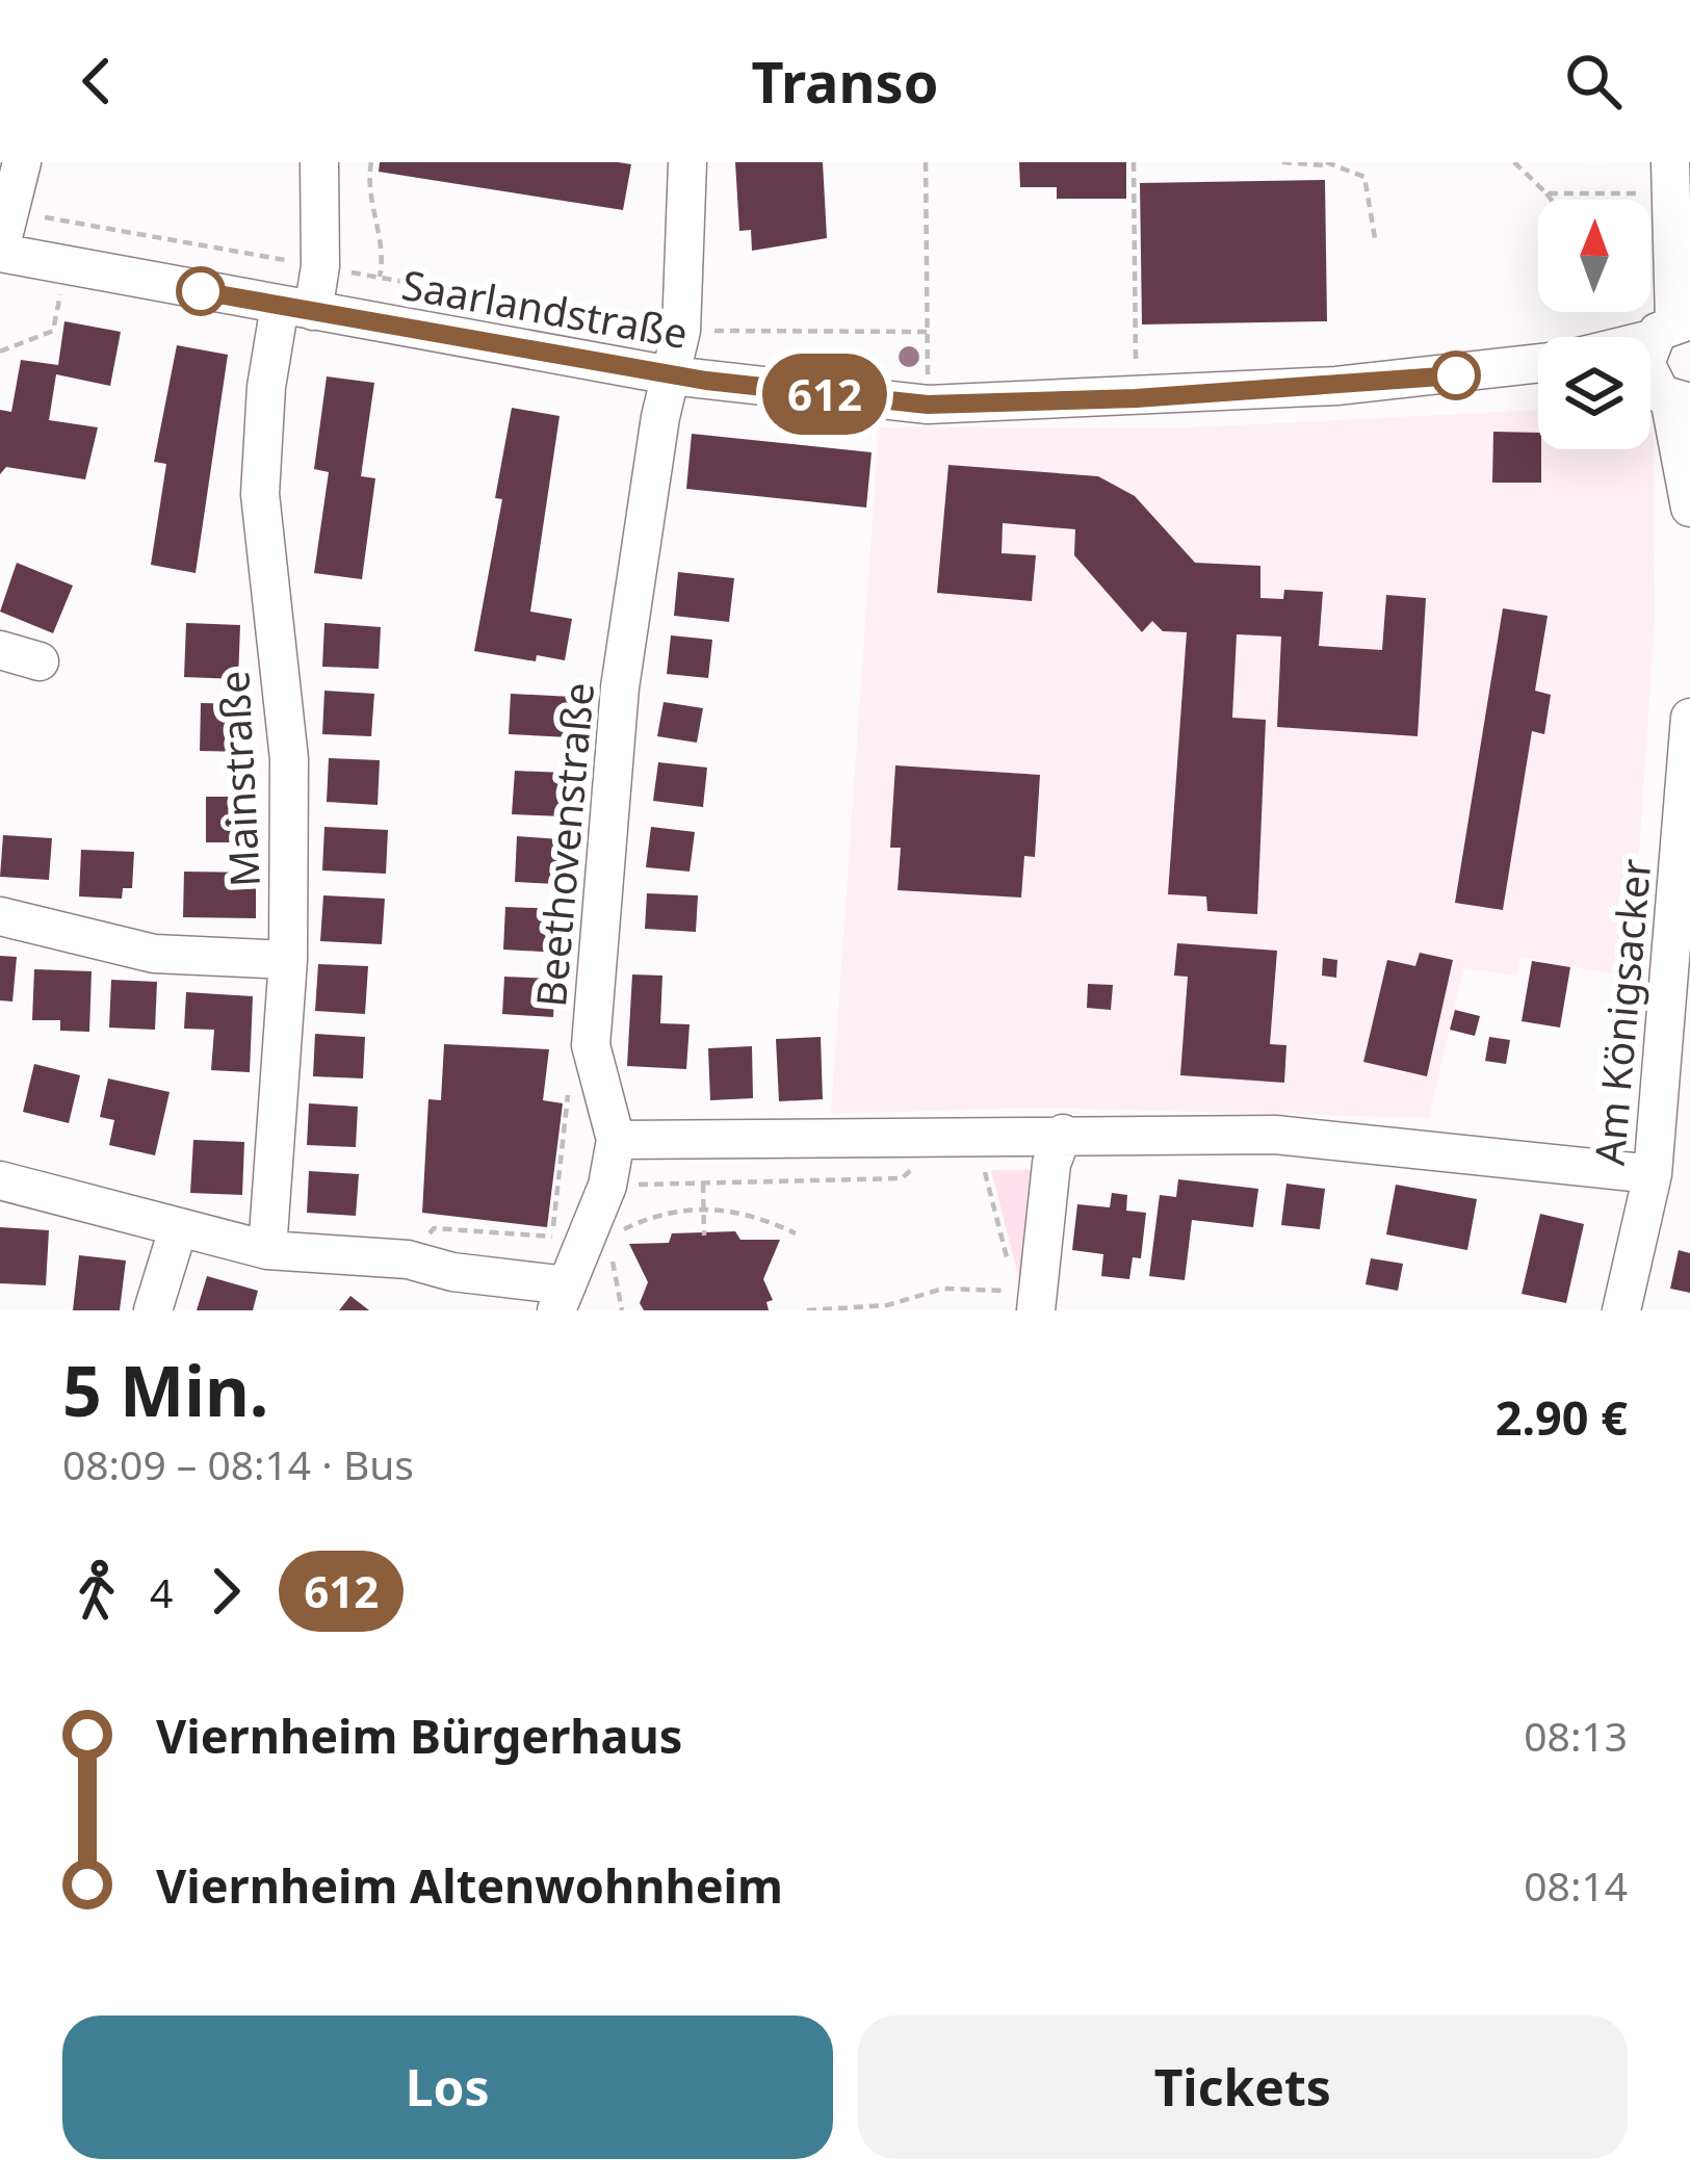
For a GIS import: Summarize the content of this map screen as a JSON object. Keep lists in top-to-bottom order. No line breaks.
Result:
{"streets":{"street":["Saarlandstraße","Mainstraße","Beethovenstraße","Am Königsacker"]},"crossings":[["Saarlandstraße","Mainstraße"],["Saarlandstraße","Beethovenstraße"]],"lines":["bus line 612"],"north":"top","page":{"header":"Transo","on_map":"612","heading":["5 Min.","08:09 – 08:14 · Bus","2.90 €"],"legs":["4","612"],"list":[{"name":"Viernheim Bürgerhaus","value":"08:13"},{"name":"Viernheim Altenwohnheim","value":"08:14"}],"buttons":["Los","Tickets"]}}
